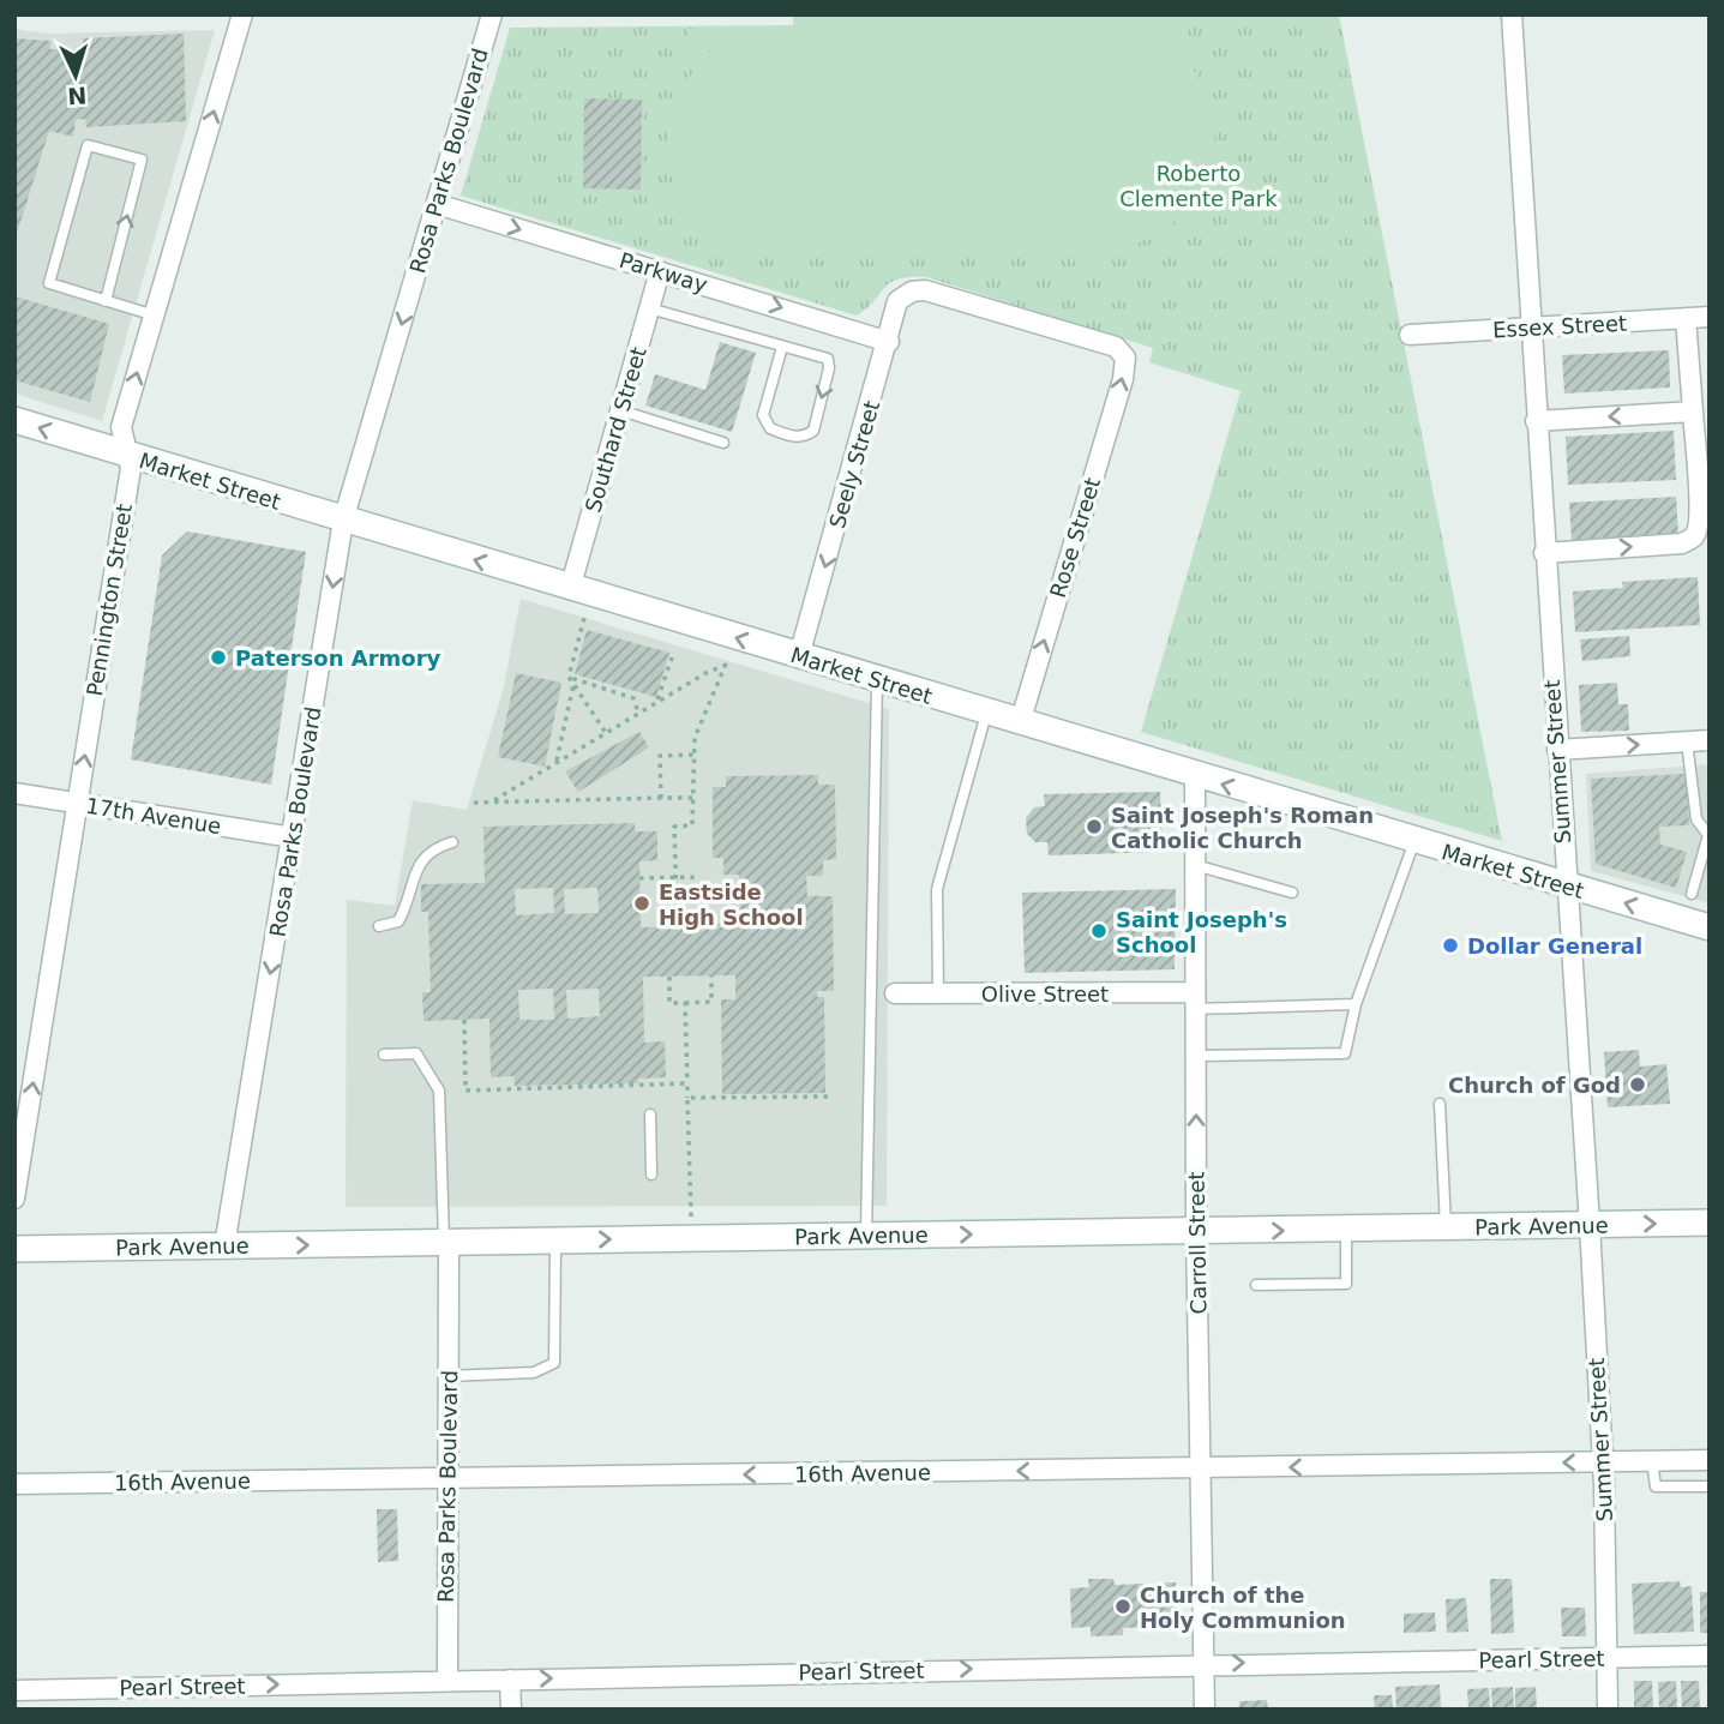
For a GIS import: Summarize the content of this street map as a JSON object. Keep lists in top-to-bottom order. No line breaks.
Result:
{"streets":{"main road":["Market Street","Park Avenue"],"street":["Rosa Parks Boulevard","Parkway","Essex Street","Southard Street","Seely Street","Rose Street","Pennington Street","Summer Street","17th Avenue","Olive Street","Carroll Street","16th Avenue","Pearl Street"]},"crossings":[["Rosa Parks Boulevard","Parkway"],["Rosa Parks Boulevard","Market Street"],["Rosa Parks Boulevard","17th Avenue"],["Rosa Parks Boulevard","Park Avenue"],["Rosa Parks Boulevard","16th Avenue"],["Rosa Parks Boulevard","Pearl Street"],["Parkway","Southard Street"],["Parkway","Seely Street"],["Essex Street","Summer Street"],["Southard Street","Market Street"],["Seely Street","Market Street"],["Seely Street","Rose Street"],["Market Street","Rose Street"],["Market Street","Pennington Street"],["Market Street","Summer Street"],["Market Street","Carroll Street"],["Pennington Street","17th Avenue"],["Summer Street","Park Avenue"],["Summer Street","16th Avenue"],["Summer Street","Pearl Street"],["Olive Street","Carroll Street"],["Park Avenue","Carroll Street"],["Carroll Street","16th Avenue"],["Carroll Street","Pearl Street"]],"one_way":["Rosa Parks Boulevard","Parkway","Seely Street","Market Street","Rose Street","Pennington Street","Park Avenue","16th Avenue","Pearl Street"],"parks":["Roberto Clemente Park"],"places":["Paterson Armory","Saint Joseph's Roman Catholic Church","Eastside High School","Saint Joseph's School","Dollar General","Church of God","Church of the Holy Communion"],"north":"bottom"}
